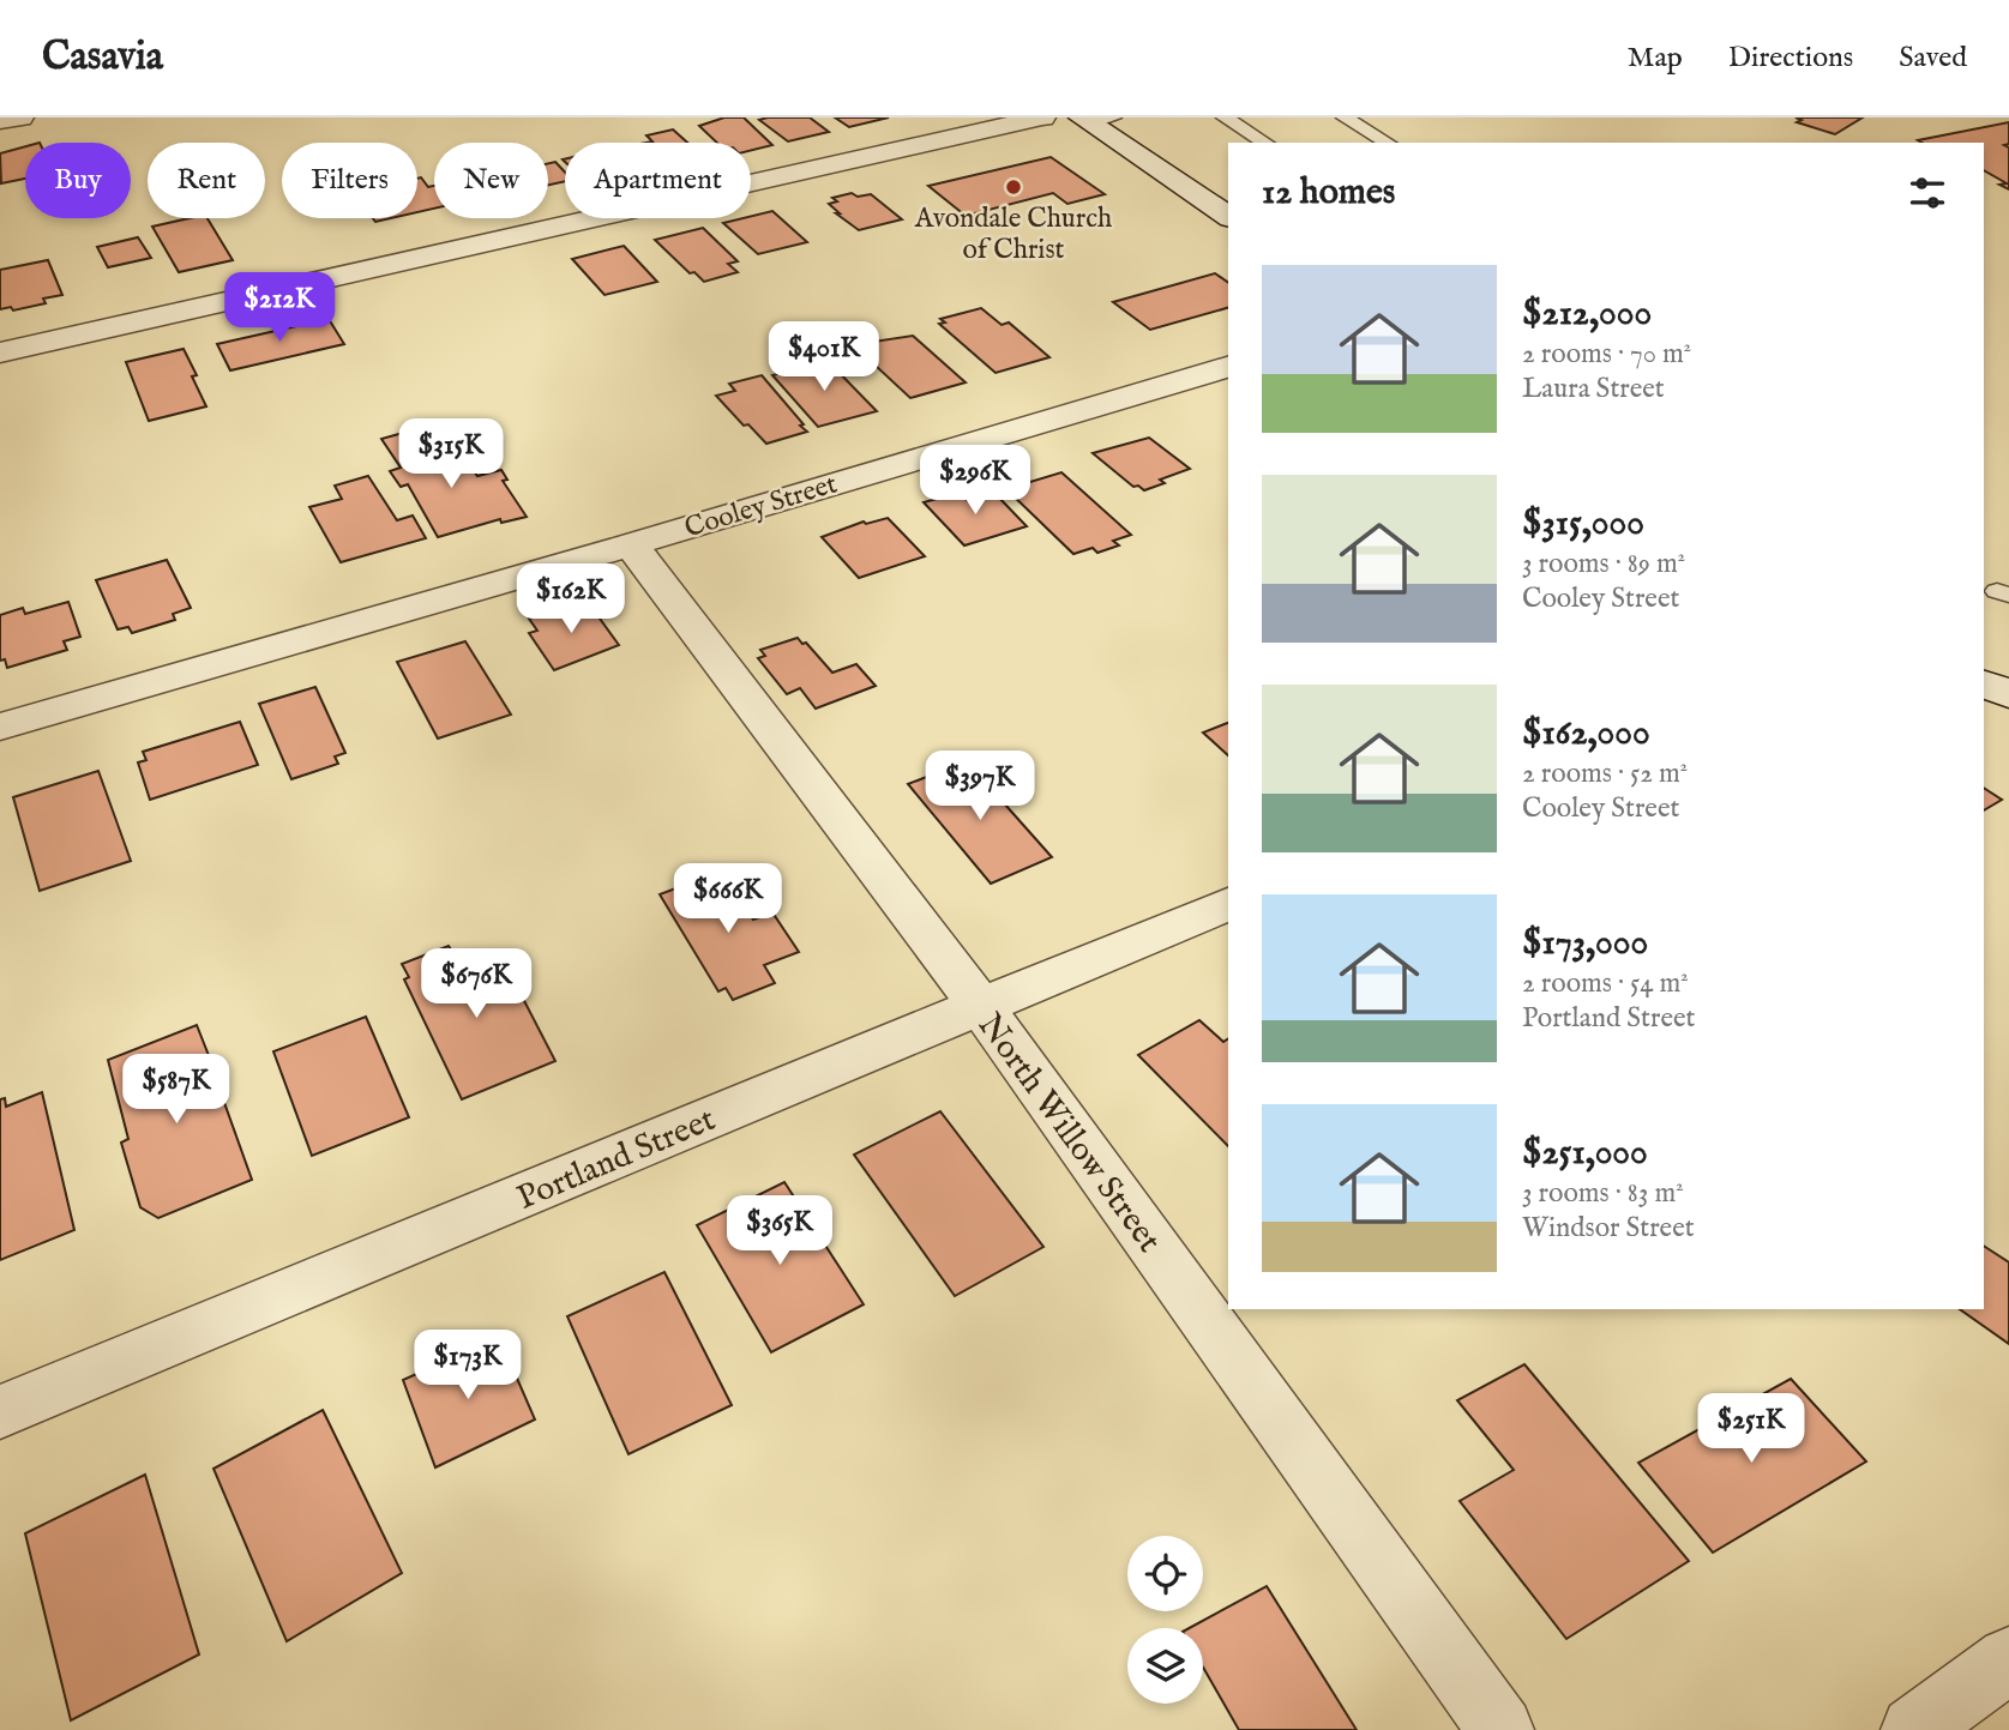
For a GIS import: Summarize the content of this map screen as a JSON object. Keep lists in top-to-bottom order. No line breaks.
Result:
{"streets":{"street":["Cooley Street","North Willow Street","Portland Street"]},"crossings":[["Cooley Street","North Willow Street"],["North Willow Street","Portland Street"]],"places":["Avondale Church of Christ"],"page":{"header":"Casavia","nav":["Map","Directions","Saved"],"chip":["Buy","Rent","Filters","New","Apartment"],"heading":"12 homes","list":[{"name":"$212,000","note":"2 rooms · 70 m² · Laura Street"},{"name":"$315,000","note":"3 rooms · 89 m² · Cooley Street"},{"name":"$162,000","note":"2 rooms · 52 m² · Cooley Street"},{"name":"$173,000","note":"2 rooms · 54 m² · Portland Street"},{"name":"$251,000","note":"3 rooms · 83 m² · Windsor Street"}],"price":["$212K","$401K","$315K","$296K","$162K","$397K","$666K","$676K","$587K","$365K","$173K","$251K"]}}
